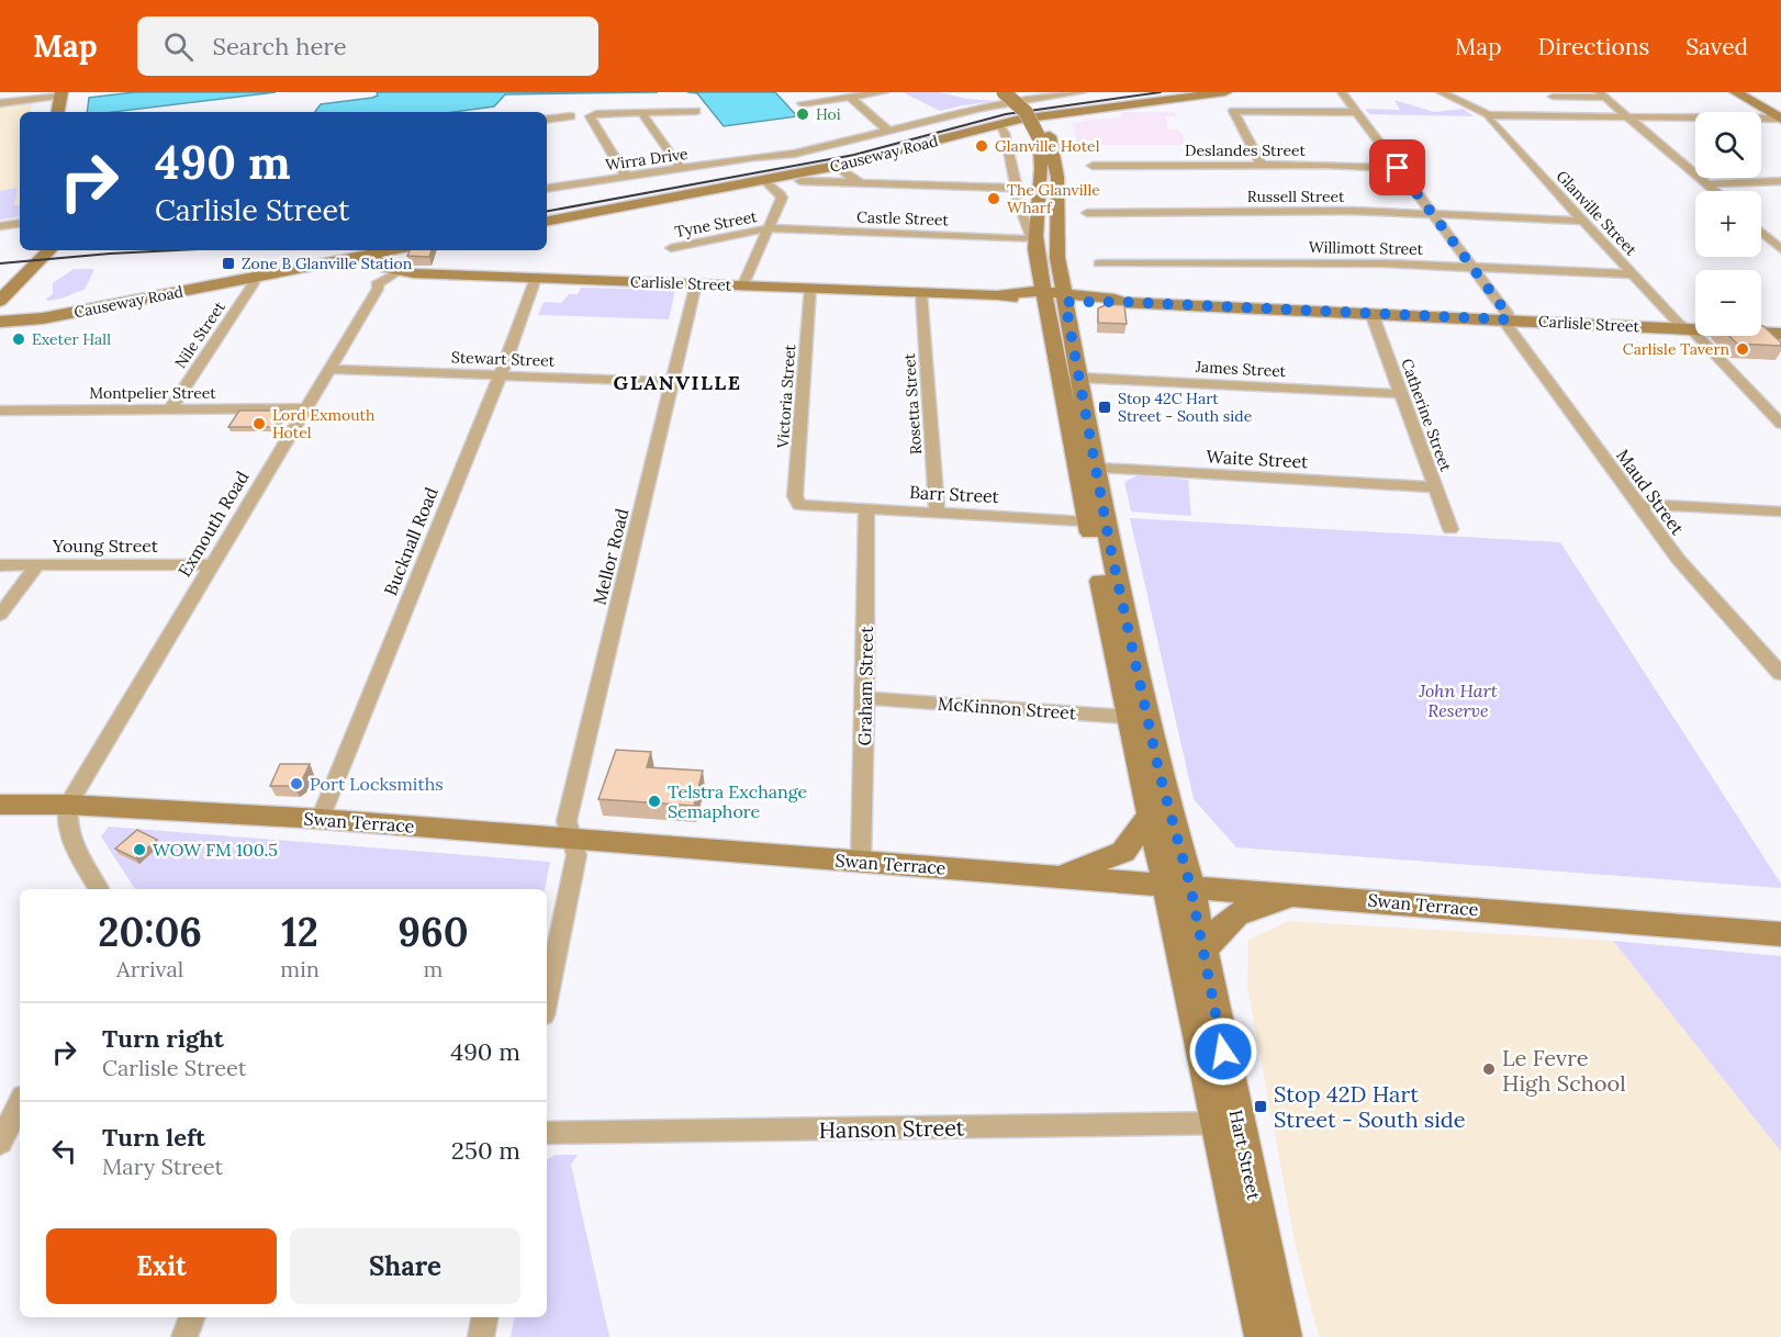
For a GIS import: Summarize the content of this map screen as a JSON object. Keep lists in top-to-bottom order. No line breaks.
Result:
{"streets":{"main road":["Causeway Road","Carlisle Street","Swan Terrace","Hart Street"],"street":["Deslandes Street","Wirra Drive","Russell Street","Glanville Street","Castle Street","Tyne Street","Willimott Street","Nile Street","Stewart Street","James Street","Montpelier Street","Victoria Street","Rosetta Street","Catherine Street","Waite Street","Maud Street","Barr Street","Exmouth Road","Bucknall Road","Young Street","Mellor Road","Graham Street","McKinnon Street","Hanson Street"]},"crossings":[["Deslandes Street","Maud Street"],["Causeway Road","Carlisle Street"],["Causeway Road","Nile Street"],["Causeway Road","Hart Street"],["Wirra Drive","Hart Street"],["Russell Street","Glanville Street"],["Russell Street","Maud Street"],["Glanville Street","Willimott Street"],["Glanville Street","Carlisle Street"],["Castle Street","Tyne Street"],["Castle Street","Hart Street"],["Willimott Street","Maud Street"],["Carlisle Street","Victoria Street"],["Carlisle Street","Rosetta Street"],["Carlisle Street","Catherine Street"],["Carlisle Street","Maud Street"],["Carlisle Street","Exmouth Road"],["Carlisle Street","Bucknall Road"],["Carlisle Street","Mellor Road"],["Carlisle Street","Hart Street"],["Nile Street","Montpelier Street"],["Stewart Street","Exmouth Road"],["Stewart Street","Bucknall Road"],["Stewart Street","Mellor Road"],["James Street","Catherine Street"],["James Street","Hart Street"],["Montpelier Street","Exmouth Road"],["Victoria Street","Barr Street"],["Rosetta Street","Barr Street"],["Catherine Street","Waite Street"],["Waite Street","Hart Street"],["Barr Street","Graham Street"],["Barr Street","Hart Street"],["Exmouth Road","Young Street"],["Exmouth Road","Swan Terrace"],["Bucknall Road","Swan Terrace"],["Mellor Road","Swan Terrace"],["Graham Street","McKinnon Street"],["Graham Street","Swan Terrace"],["McKinnon Street","Hart Street"],["Swan Terrace","Hart Street"],["Hanson Street","Hart Street"]],"districts":["GLANVILLE"],"parks":["John Hart Reserve"],"places":{"other":["Hoi","Glanville Hotel","The Glanville Wharf","Exeter Hall","Carlisle Tavern","Lord Exmouth Hotel","Port Locksmiths","Telstra Exchange Semaphore","WOW FM 100.5","Le Fevre High School"],"transit":["Zone B Glanville Station","Stop 42C Hart Street - South side","Stop 42D Hart Street - South side"]},"page":{"header":"Map","search":"Search here","nav":["Map","Directions","Saved"],"map_buttons":["+","−"],"turn":["490 m","Carlisle Street"],"eta":["20:06","Arrival","12","min","960","m"],"list":[{"name":"Turn right","note":"Carlisle Street","value":"490 m"},{"name":"Turn left","note":"Mary Street","value":"250 m"}],"buttons":["Exit","Share"]}}
